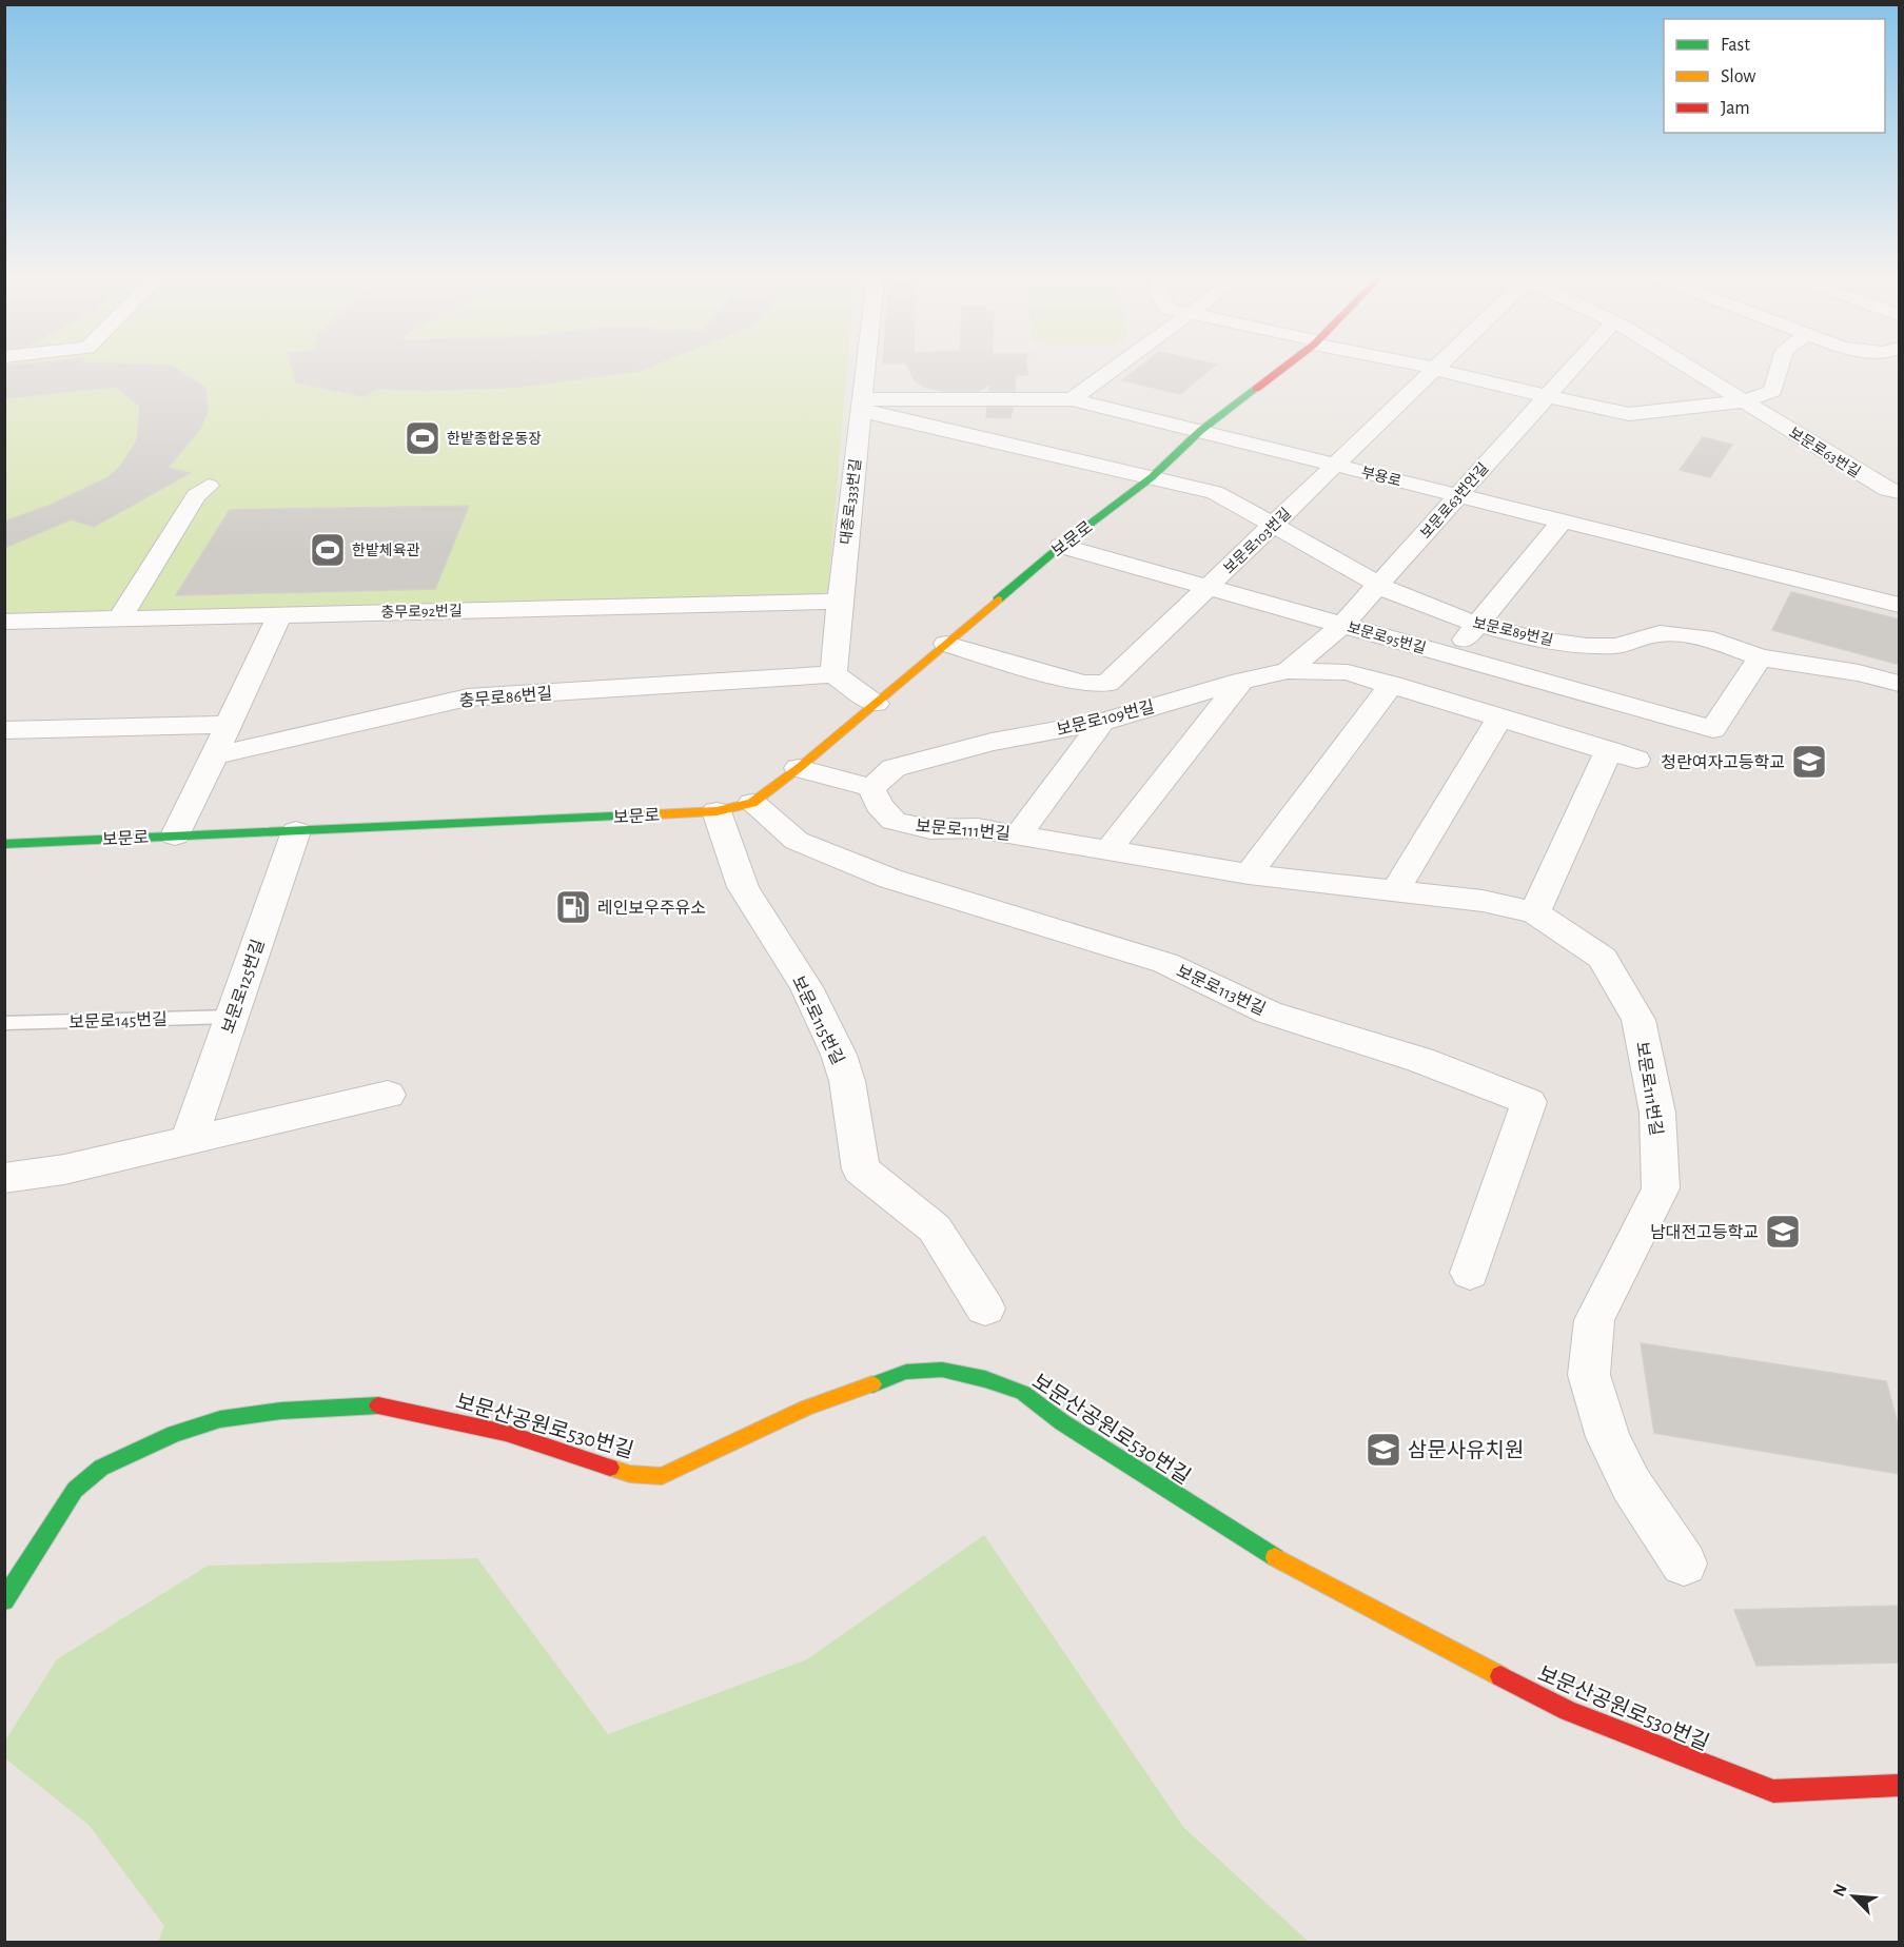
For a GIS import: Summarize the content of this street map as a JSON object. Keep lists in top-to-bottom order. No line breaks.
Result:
{"streets":{"main road":["보문로","보문산공원로530번길"],"street":["보문로63번길","부용로","보문로63번안길","대종로333번길","보문로103번길","충무로92번길","보문로89번길","보문로95번길","충무로86번길","보문로109번길","보문로111번길","보문로125번길","보문로113번길","보문로115번길"],"lane":["보문로145번길"]},"crossings":[["부용로","보문로63번안길"],["부용로","대종로333번길"],["부용로","보문로"],["부용로","보문로103번길"],["보문로63번안길","보문로89번길"],["보문로63번안길","보문로95번길"],["보문로63번안길","보문로109번길"],["대종로333번길","충무로92번길"],["대종로333번길","충무로86번길"],["보문로","보문로103번길"],["보문로","보문로89번길"],["보문로","보문로95번길"],["보문로","보문로125번길"],["보문로","보문로113번길"],["보문로","보문로115번길"],["보문로103번길","보문로89번길"],["보문로103번길","보문로95번길"],["보문로89번길","보문로95번길"],["보문로95번길","보문로109번길"],["보문로109번길","보문로111번길"],["보문로125번길","보문로145번길"]],"places":{"sports":["한밭종합운동장","한밭체육관"],"school or university":["청란여자고등학교","남대전고등학교","삼문사유치원"],"fuel station":["레인보우주유소"]},"legend":["Fast","Slow","Jam"],"north":"top left"}
